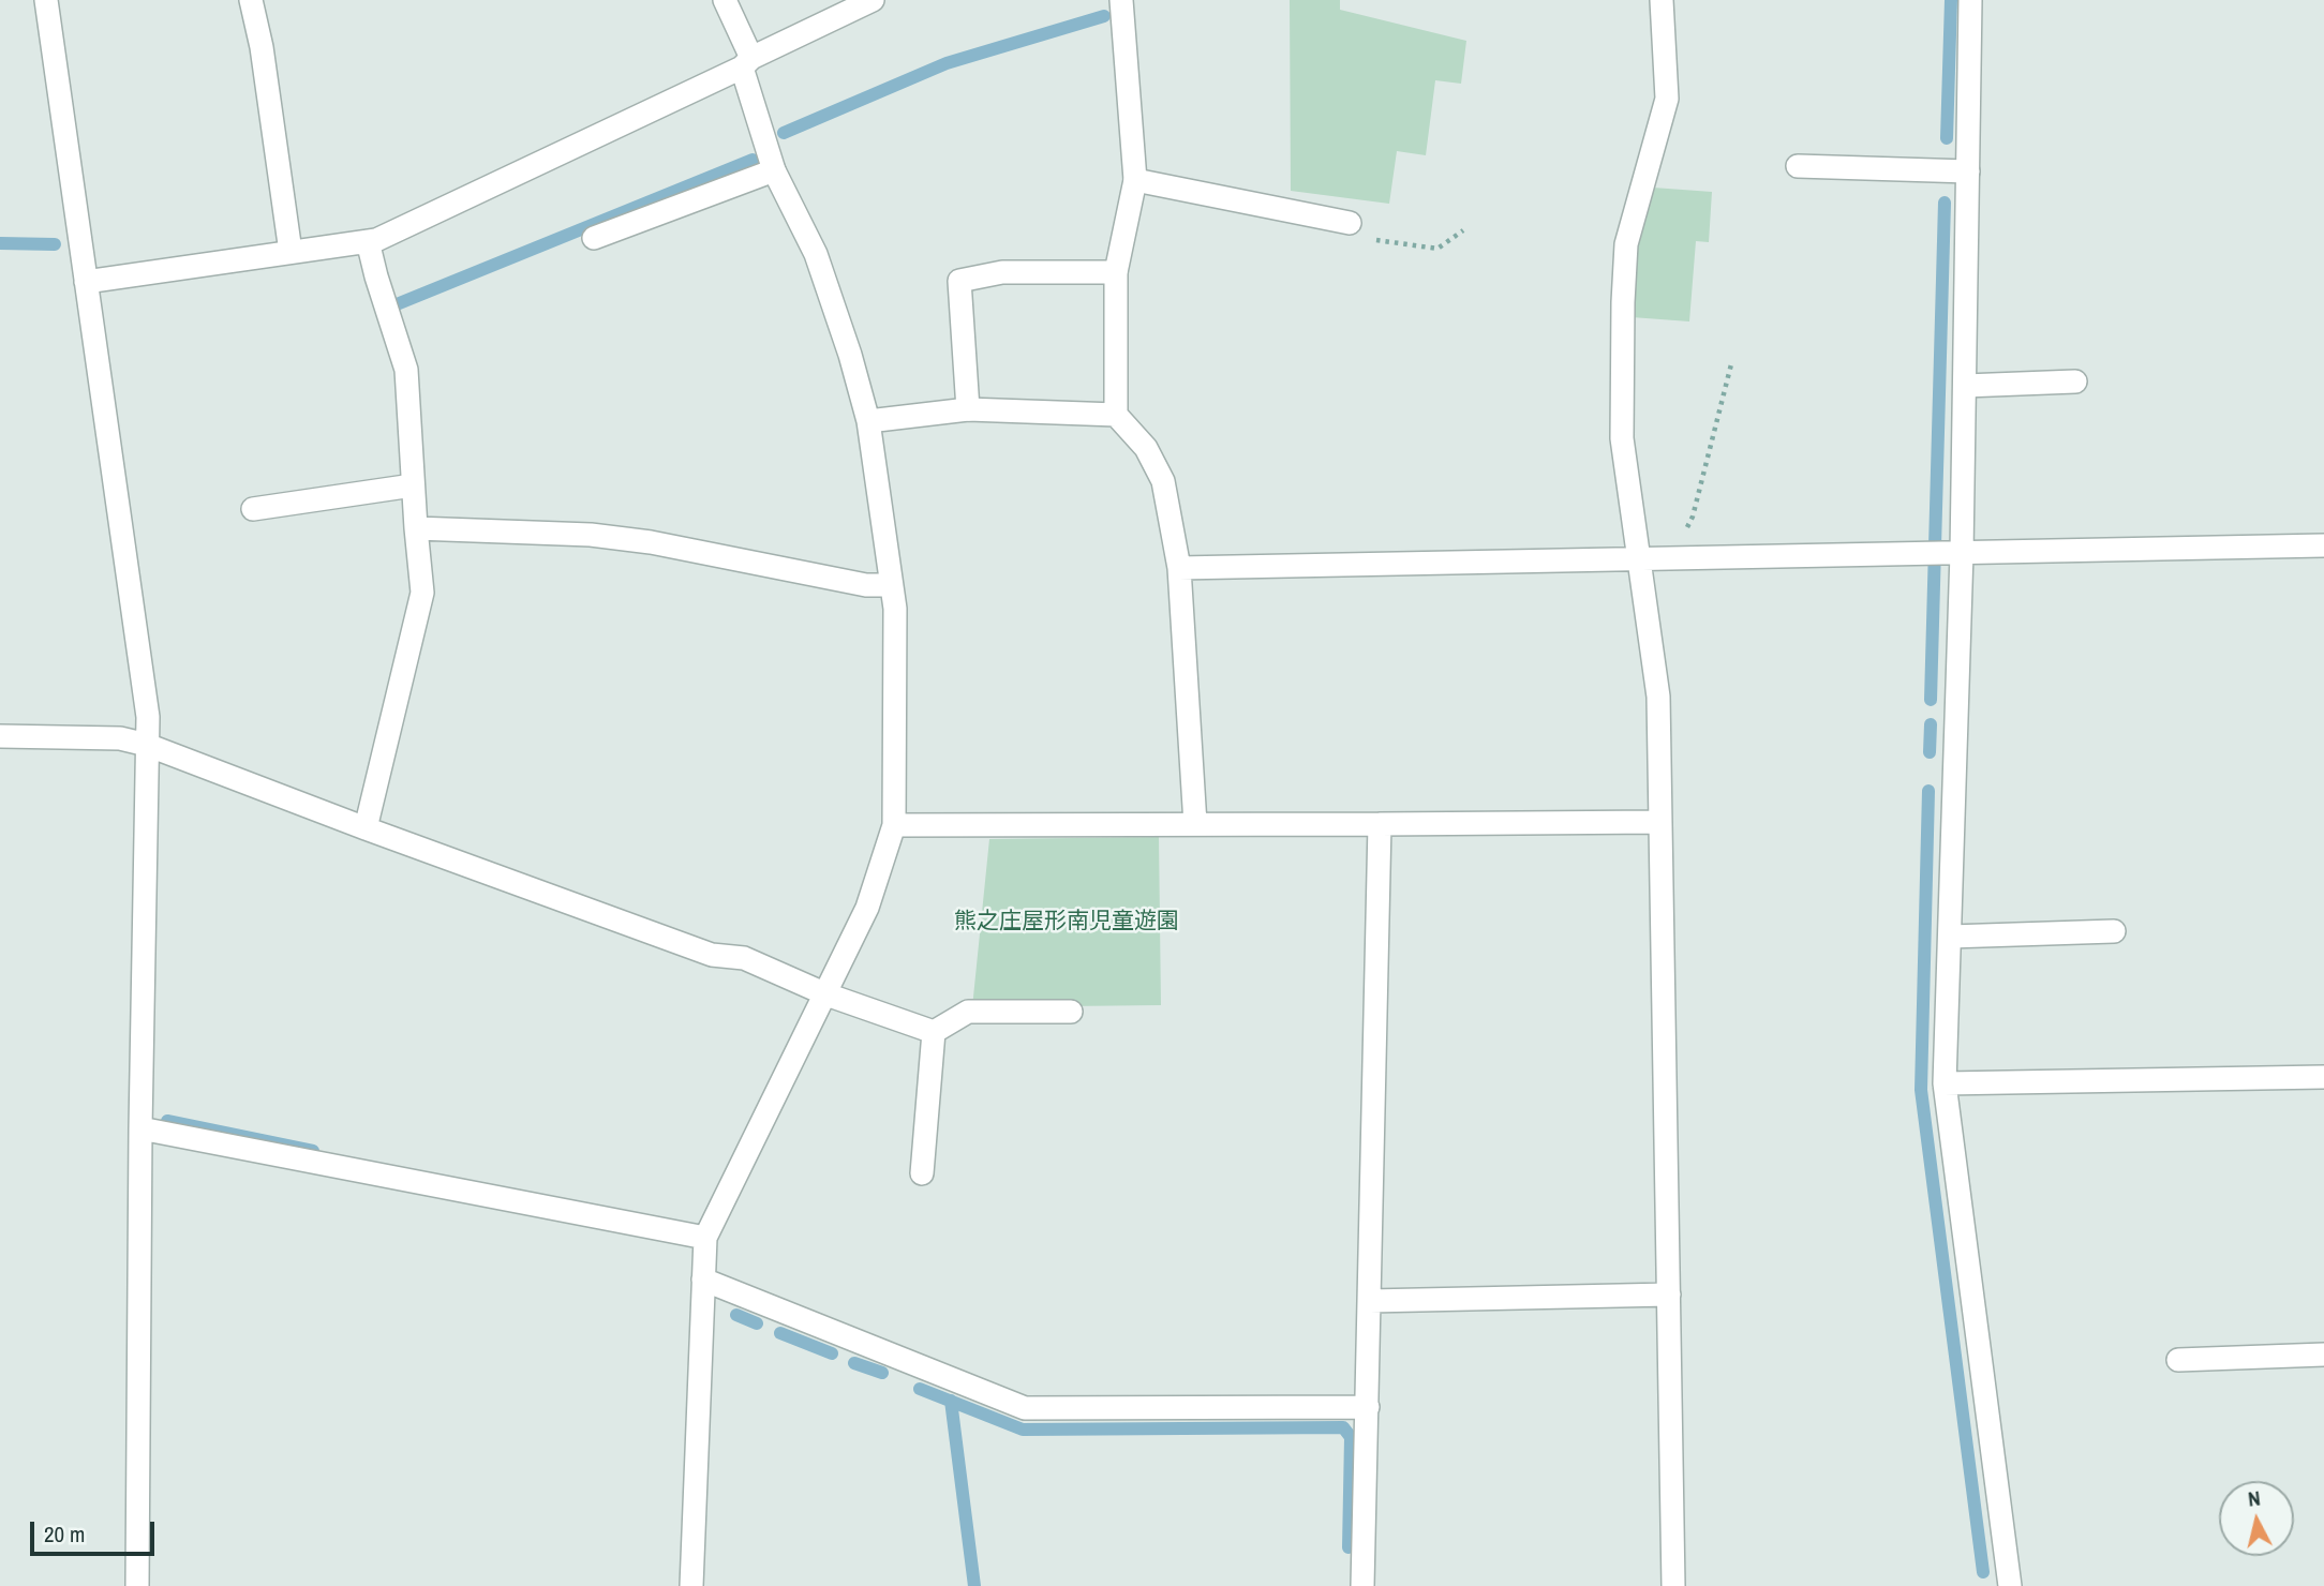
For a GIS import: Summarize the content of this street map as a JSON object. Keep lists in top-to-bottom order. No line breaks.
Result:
{"parks":["熊之庄屋形南児童遊園"],"scale_bar":"20 m","north":"top"}
